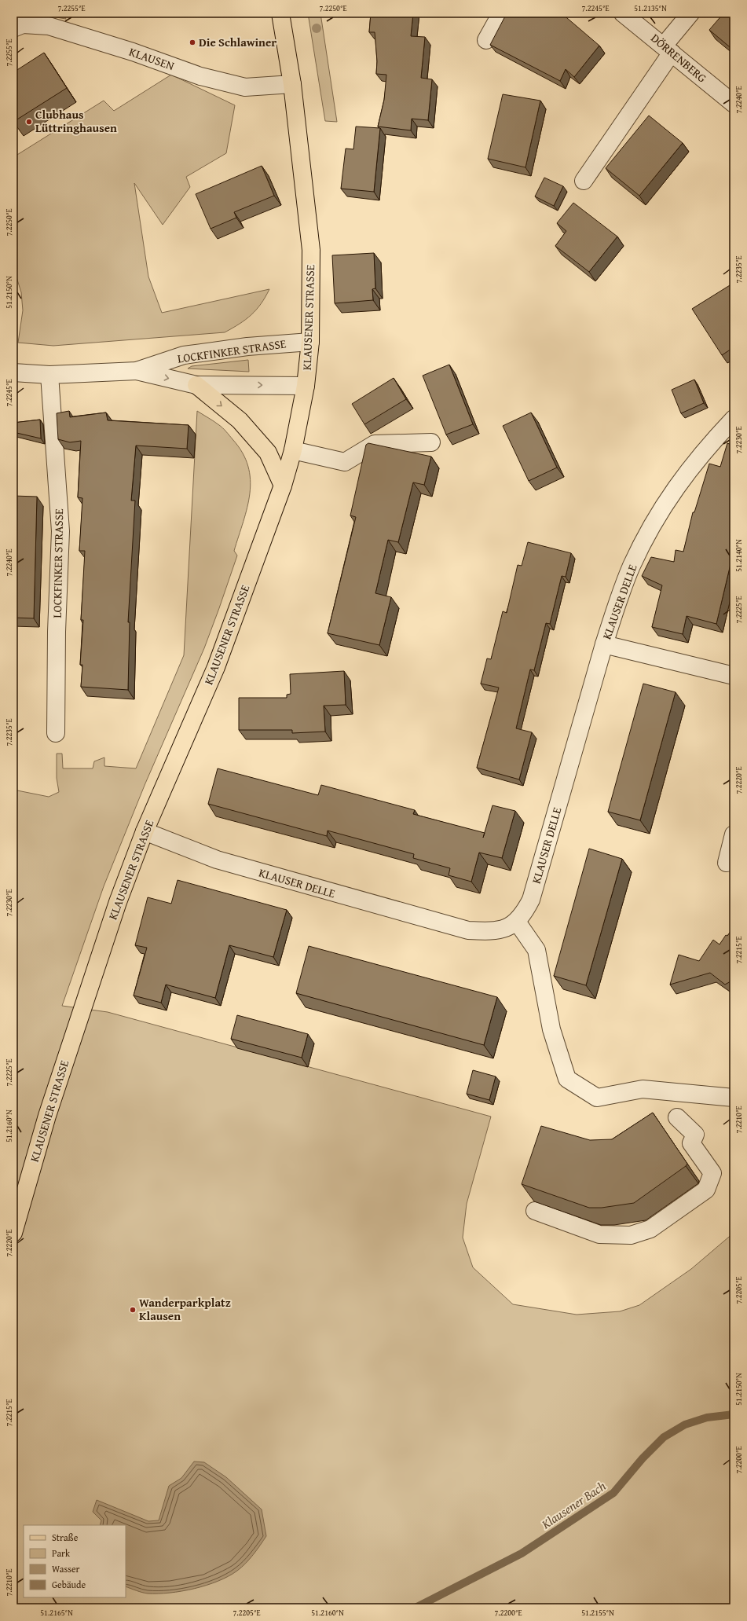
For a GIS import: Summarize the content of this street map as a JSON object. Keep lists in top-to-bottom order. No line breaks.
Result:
{"streets":{"main road":["KLAUSENER STRASSE"],"street":["DÖRRENBERG","KLAUSEN","LOCKFINKER STRASSE","KLAUSER DELLE"]},"crossings":[["KLAUSEN","KLAUSENER STRASSE"],["KLAUSENER STRASSE","LOCKFINKER STRASSE"],["KLAUSENER STRASSE","KLAUSER DELLE"]],"water":["Klausener Bach"],"places":["Die Schlawiner","Clubhaus Lüttringhausen","Wanderparkplatz Klausen"],"legend":["Straße","Park","Wasser","Gebäude"],"coordinates":["7.2255°E","7.2250°E","7.2245°E","51.2135°N","7.2240°E","7.2235°E","51.2150°N","7.2230°E","51.2140°N","7.2225°E","7.2220°E","7.2215°E","7.2210°E","51.2160°N","7.2205°E","7.2200°E","51.2165°N","51.2155°N"]}
